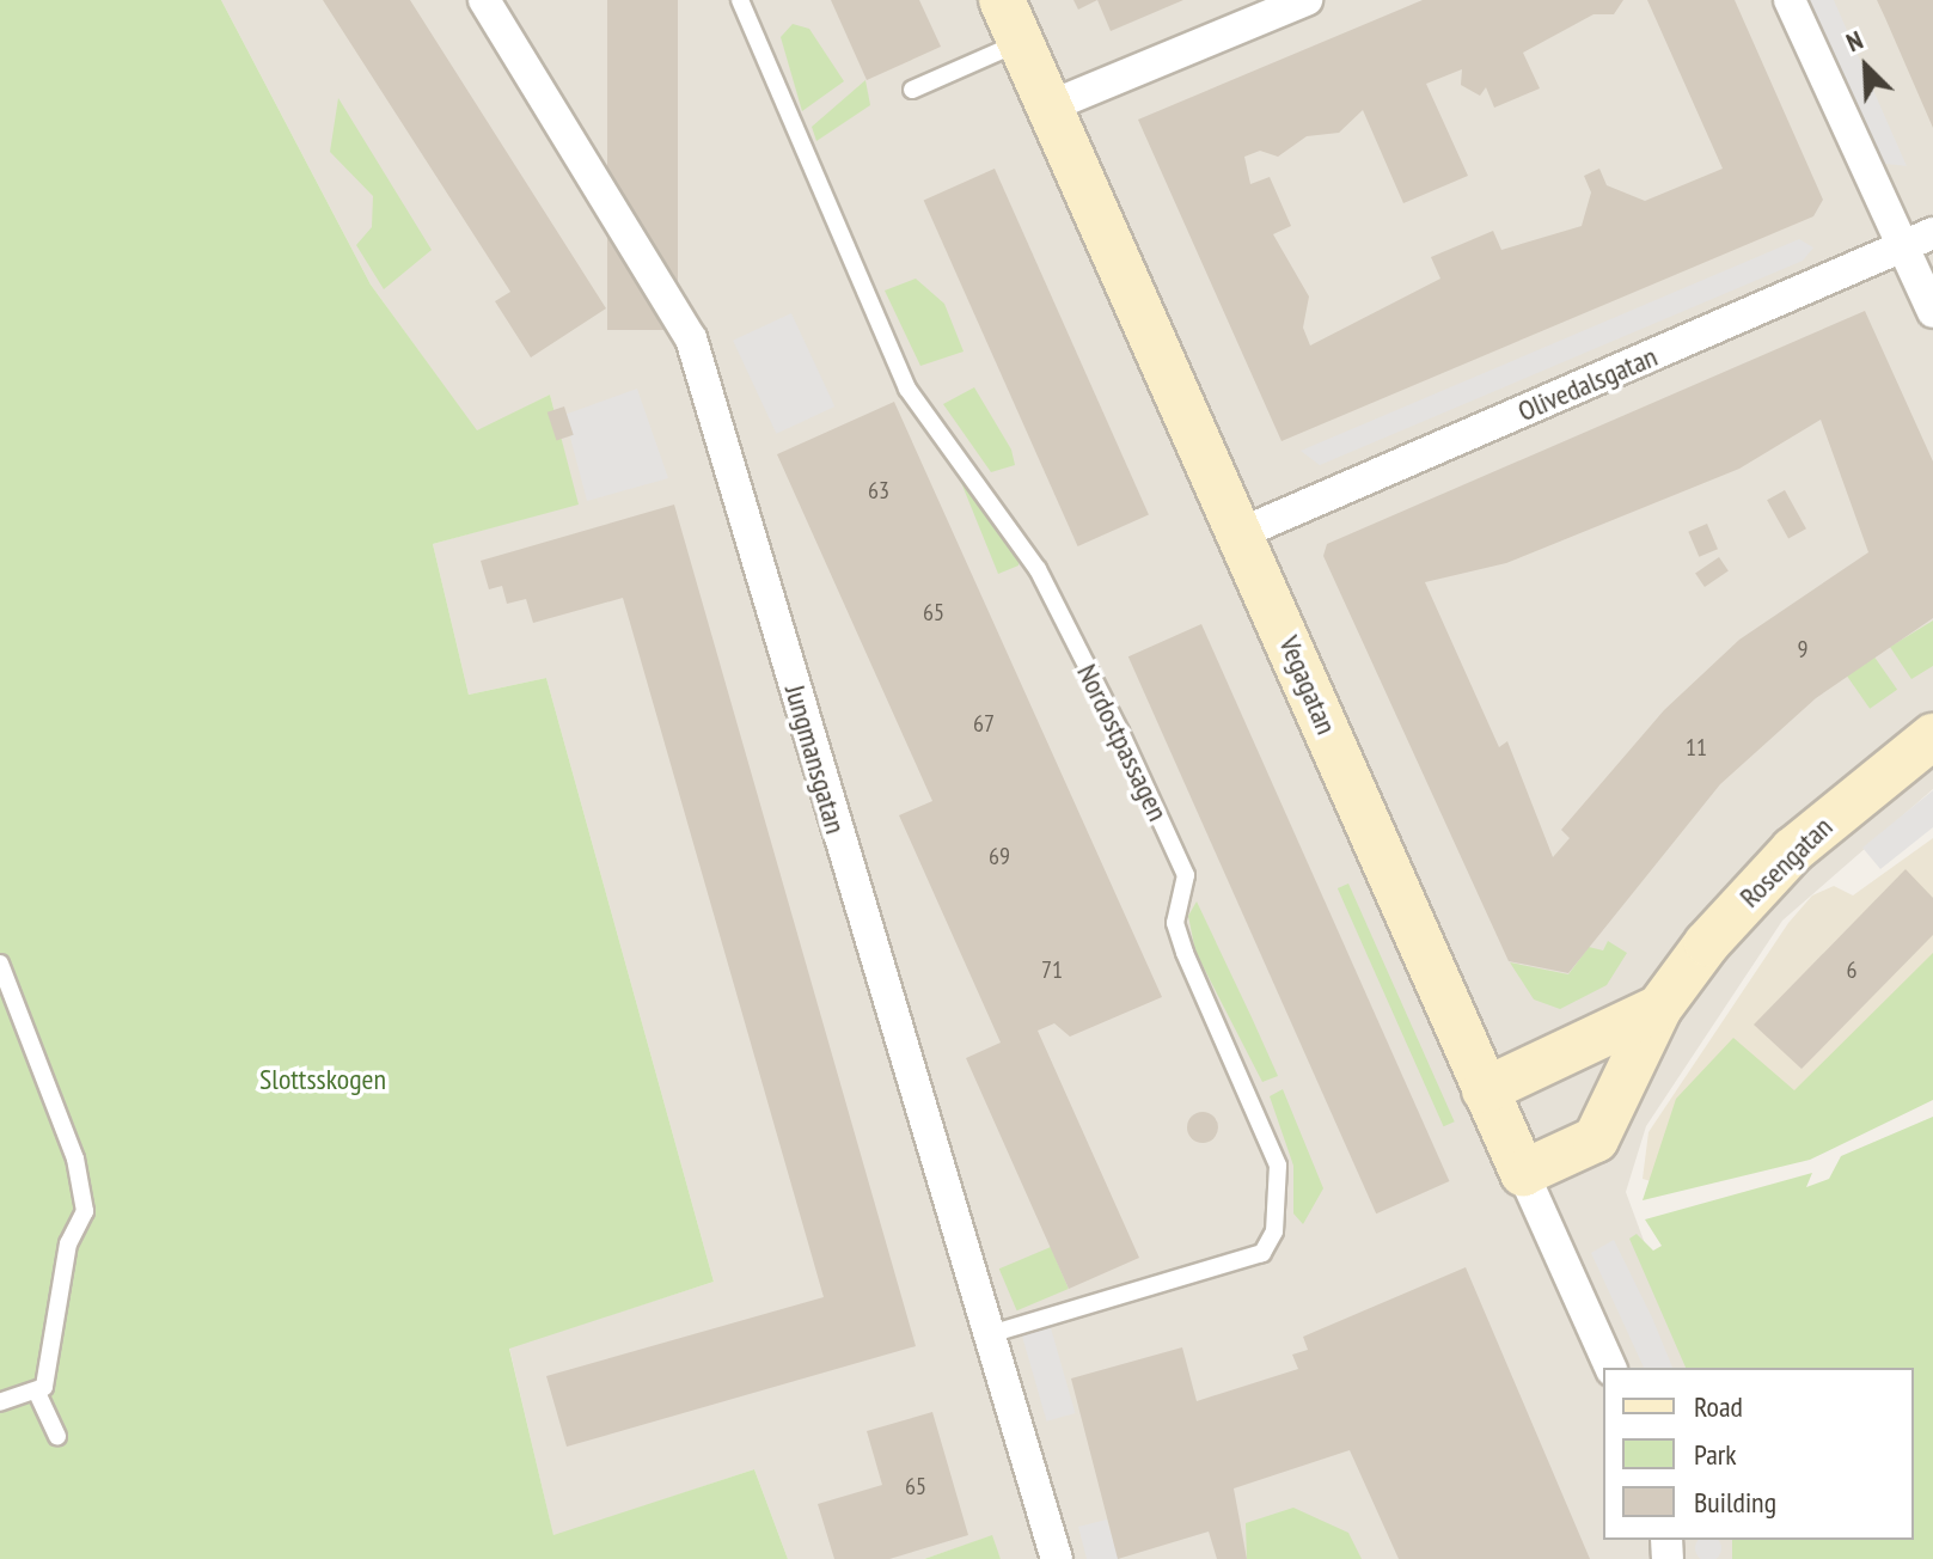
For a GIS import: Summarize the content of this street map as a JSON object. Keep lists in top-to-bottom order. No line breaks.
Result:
{"streets":{"street":["Olivedalsgatan","Vegagatan","Jungmansgatan","Rosengatan"],"lane":["Nordostpassagen"]},"crossings":[["Olivedalsgatan","Vegagatan"],["Vegagatan","Rosengatan"],["Nordostpassagen","Jungmansgatan"]],"parks":["Slottsskogen"],"house_numbers":["63","65","9","67","11","69","71","6","65"],"legend":["Road","Park","Building"],"north":"top left"}
